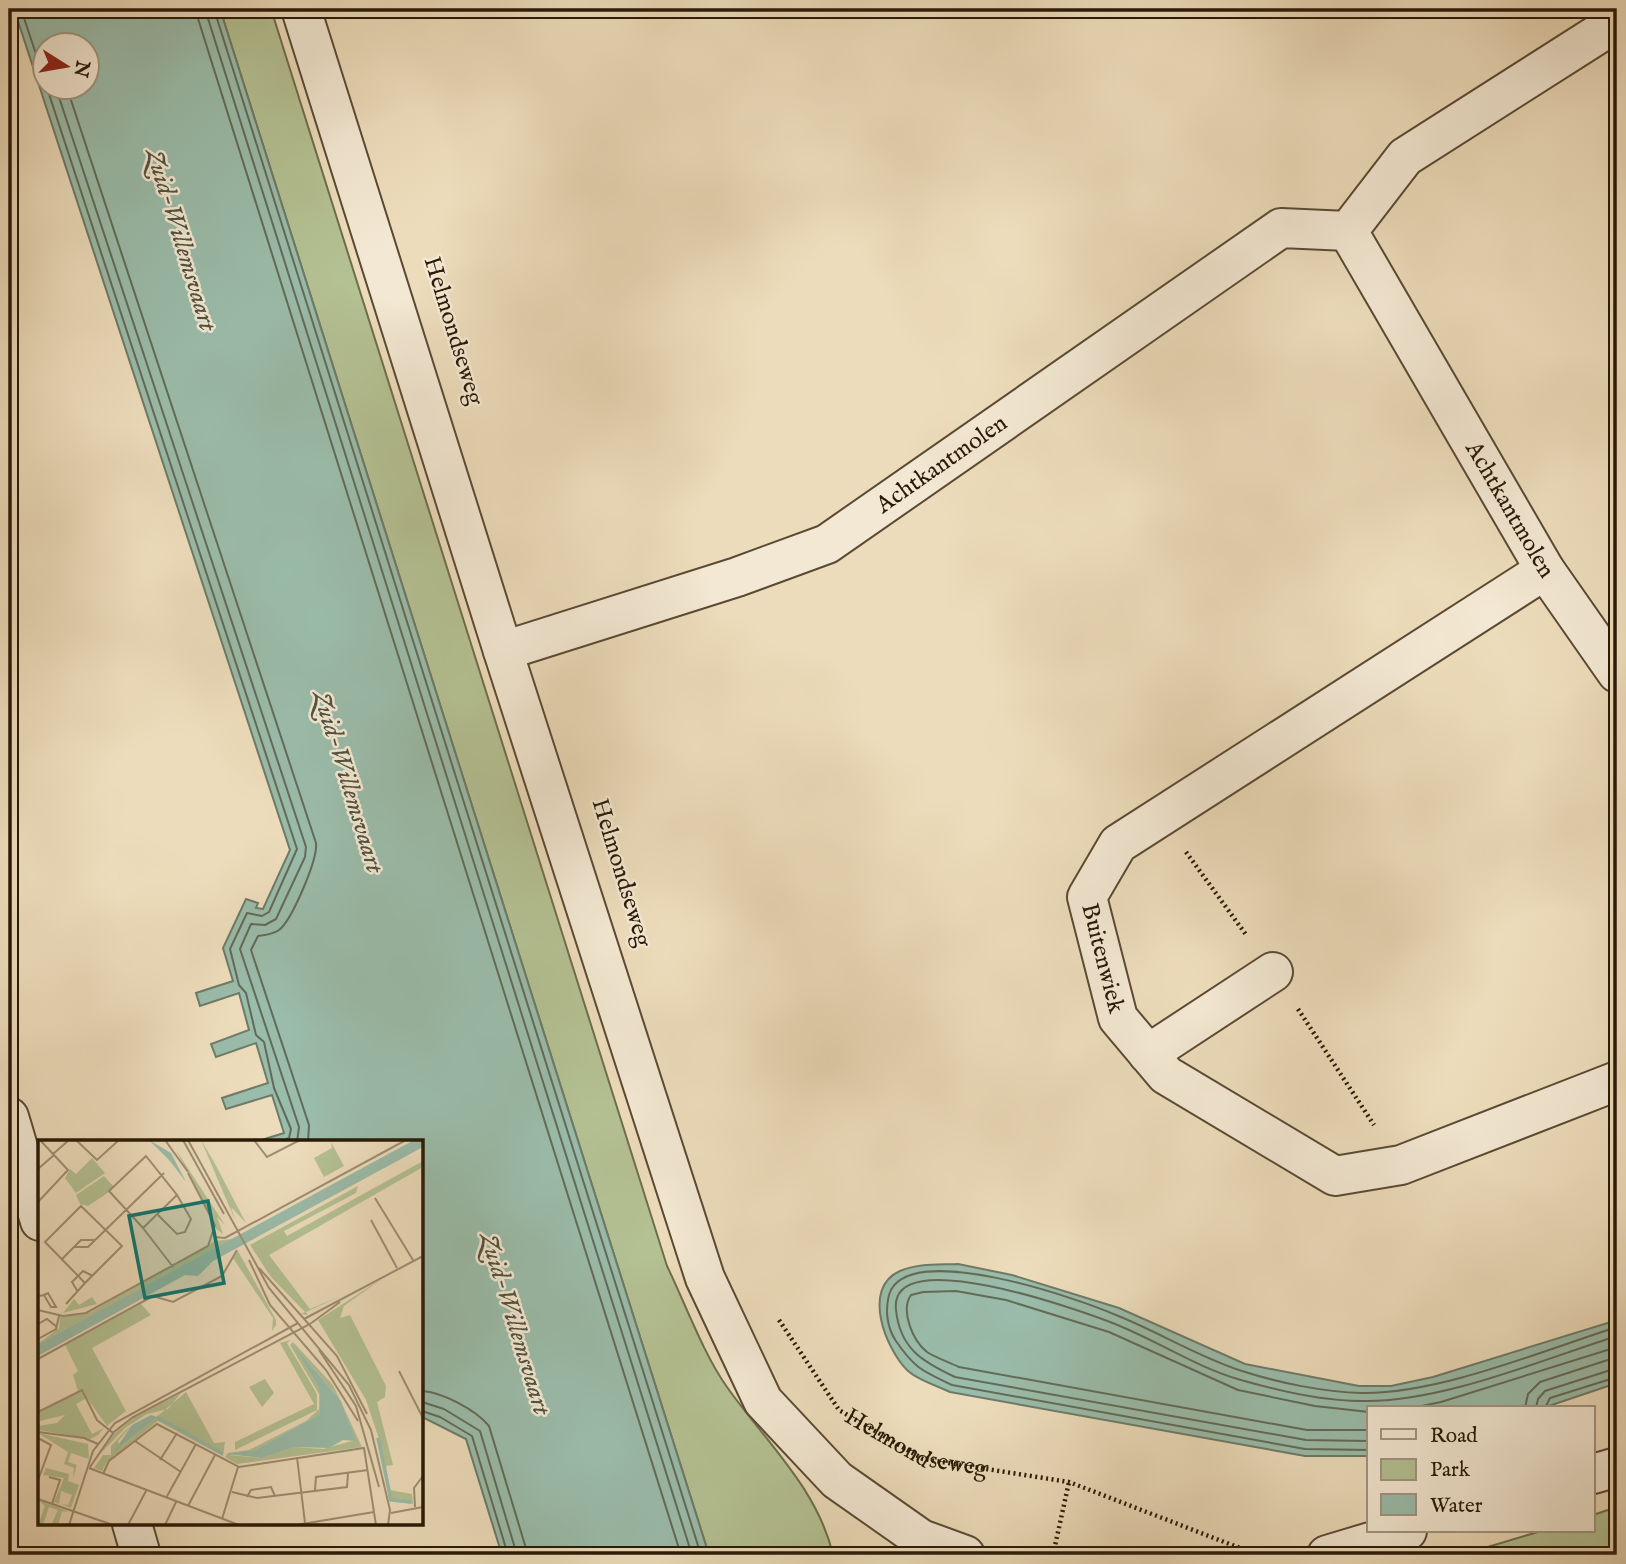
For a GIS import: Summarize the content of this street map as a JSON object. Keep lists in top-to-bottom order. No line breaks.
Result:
{"streets":{"street":["Helmondseweg","Achtkantmolen","Buitenwiek"]},"crossings":[["Helmondseweg","Achtkantmolen"],["Achtkantmolen","Buitenwiek"]],"water":["Zuid-Willemsvaart"],"legend":["Road","Park","Water"],"north":"right"}
